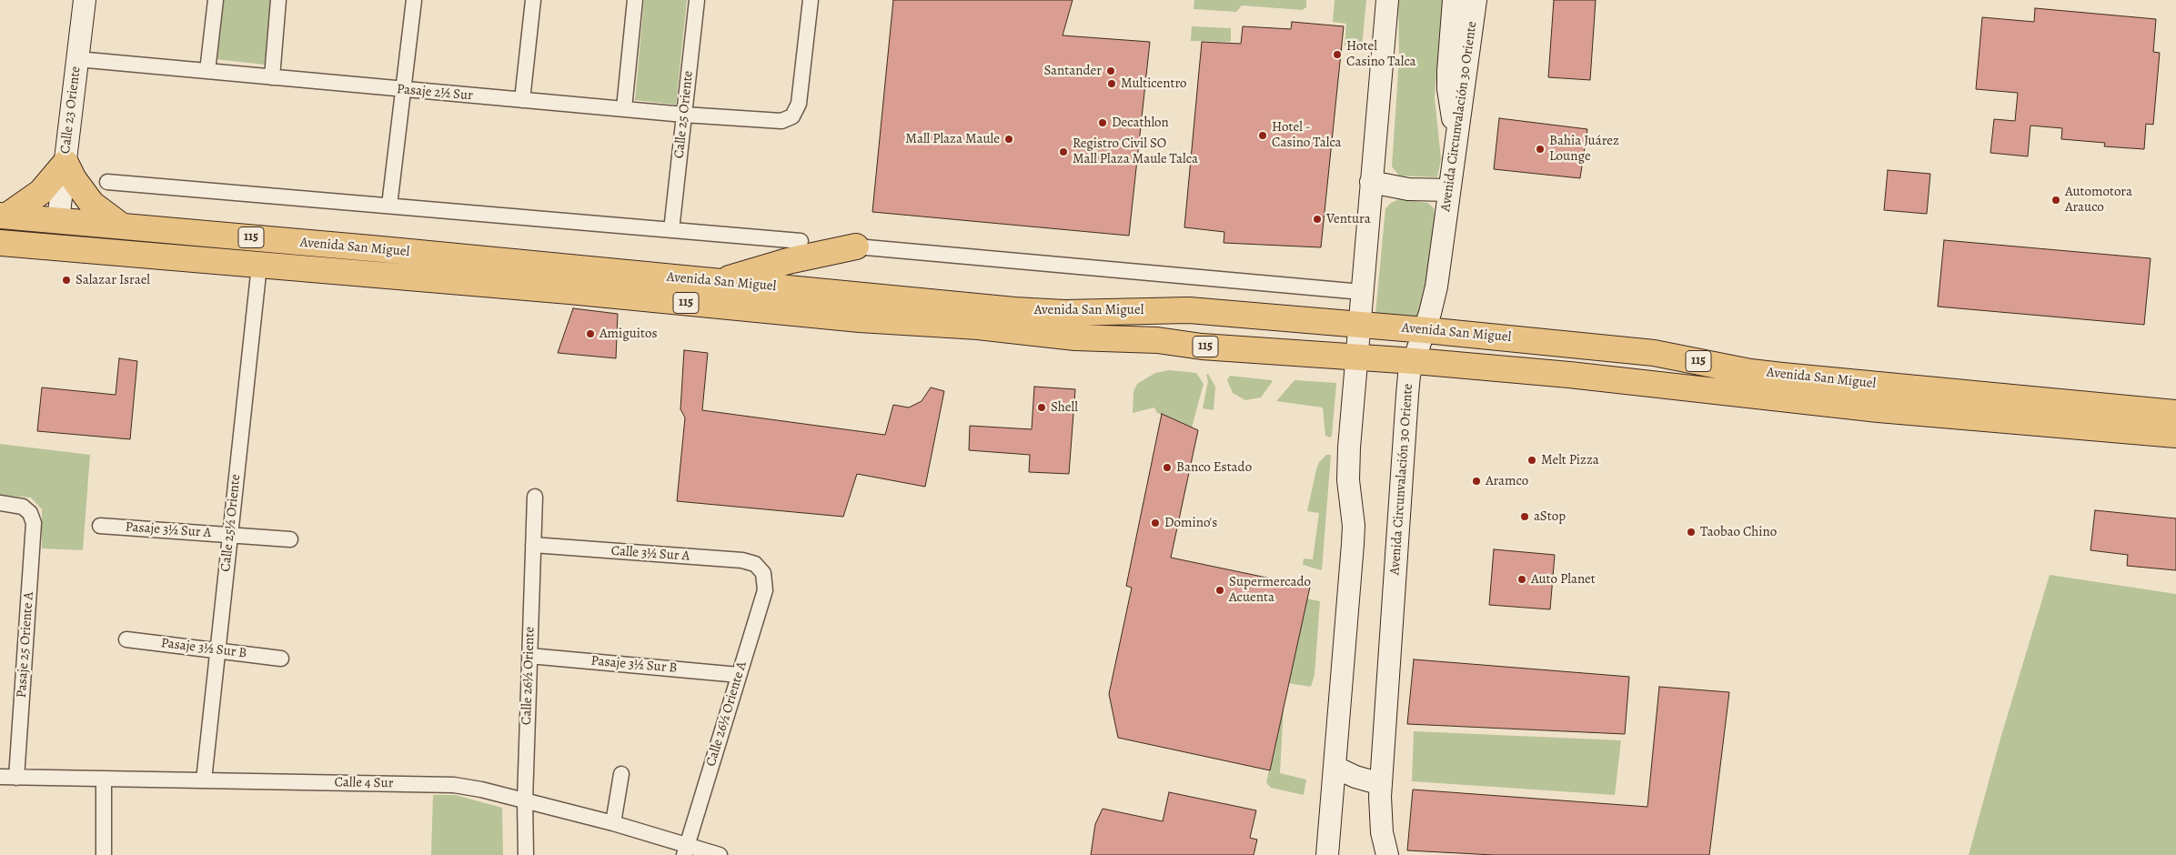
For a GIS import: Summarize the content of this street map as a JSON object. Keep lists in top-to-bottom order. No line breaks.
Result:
{"streets":{"highway":["115","Avenida San Miguel"],"main road":["Calle 23 Oriente","Avenida Circunvalación 30 Oriente"],"street":["Pasaje 2½ Sur","Calle 25 Oriente","Calle 25½ Oriente","Pasaje 3½ Sur A","Calle 3½ Sur A","Pasaje 25 Oriente A","Pasaje 3½ Sur B","Calle 26½ Oriente","Calle 26½ Oriente A","Calle 4 Sur"]},"crossings":[["Pasaje 2½ Sur","Calle 23 Oriente"],["Pasaje 2½ Sur","Calle 25 Oriente"],["Calle 23 Oriente","Avenida San Miguel"],["Avenida Circunvalación 30 Oriente","Avenida San Miguel"],["Avenida San Miguel","Calle 25½ Oriente"],["Calle 25½ Oriente","Pasaje 3½ Sur A"],["Calle 25½ Oriente","Pasaje 3½ Sur B"],["Calle 25½ Oriente","Calle 4 Sur"],["Calle 3½ Sur A","Calle 26½ Oriente"],["Calle 3½ Sur A","Calle 26½ Oriente A"],["Pasaje 25 Oriente A","Calle 4 Sur"],["Pasaje 3½ Sur B","Calle 26½ Oriente"],["Pasaje 3½ Sur B","Calle 26½ Oriente A"],["Calle 26½ Oriente","Calle 4 Sur"],["Calle 26½ Oriente A","Calle 4 Sur"]],"places":["Hotel Casino Talca","Santander","Multicentro","Decathlon","Hotel - Casino Talca","Mall Plaza Maule","Bahia Juárez Lounge","Registro Civil SO Mall Plaza Maule Talca","Automotora Arauco","Ventura","Salazar Israel","Amiguitos","Shell","Melt Pizza","Banco Estado","Aramco","aStop","Domino's","Taobao Chino","Auto Planet","Supermercado Acuenta"]}
